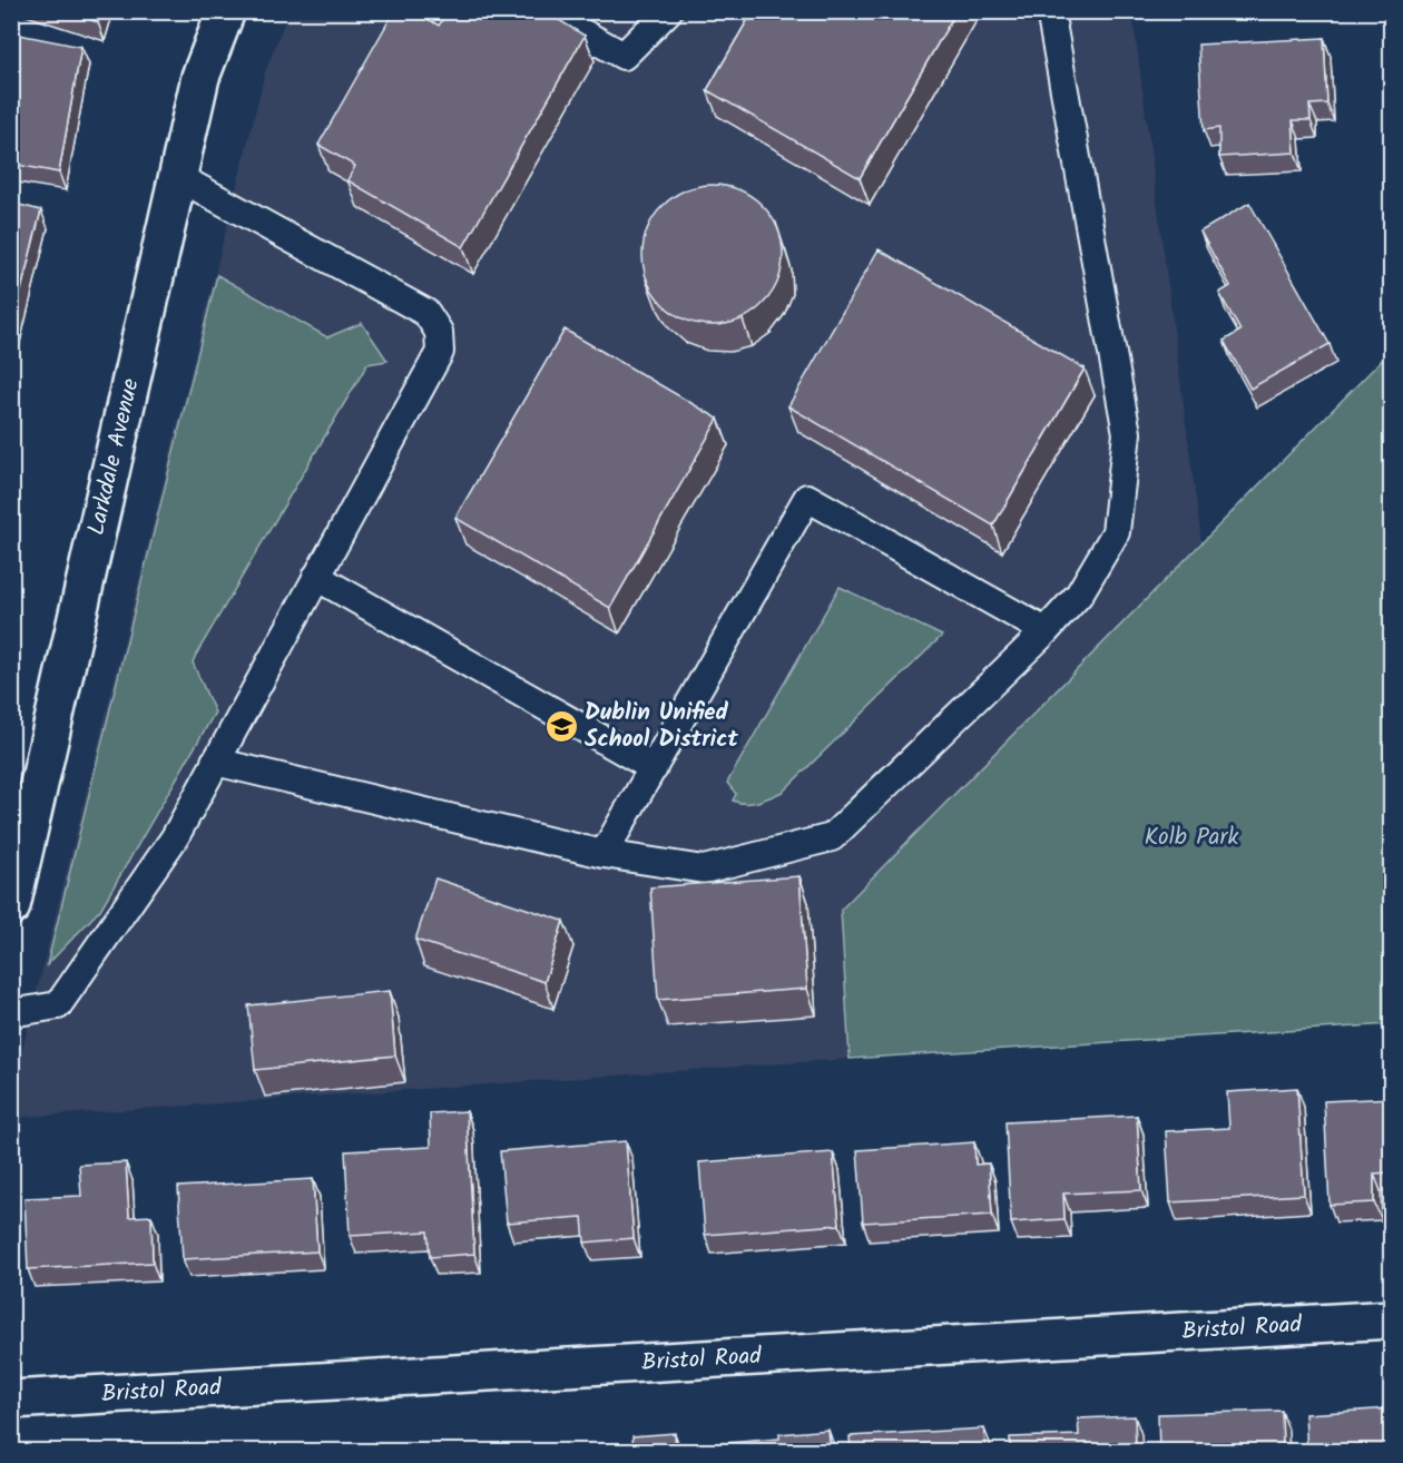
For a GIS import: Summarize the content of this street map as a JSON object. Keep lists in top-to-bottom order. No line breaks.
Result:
{"streets":{"street":["Larkdale Avenue","Bristol Road"]},"parks":["Kolb Park"],"places":{"school or university":["Dublin Unified School District"]}}
